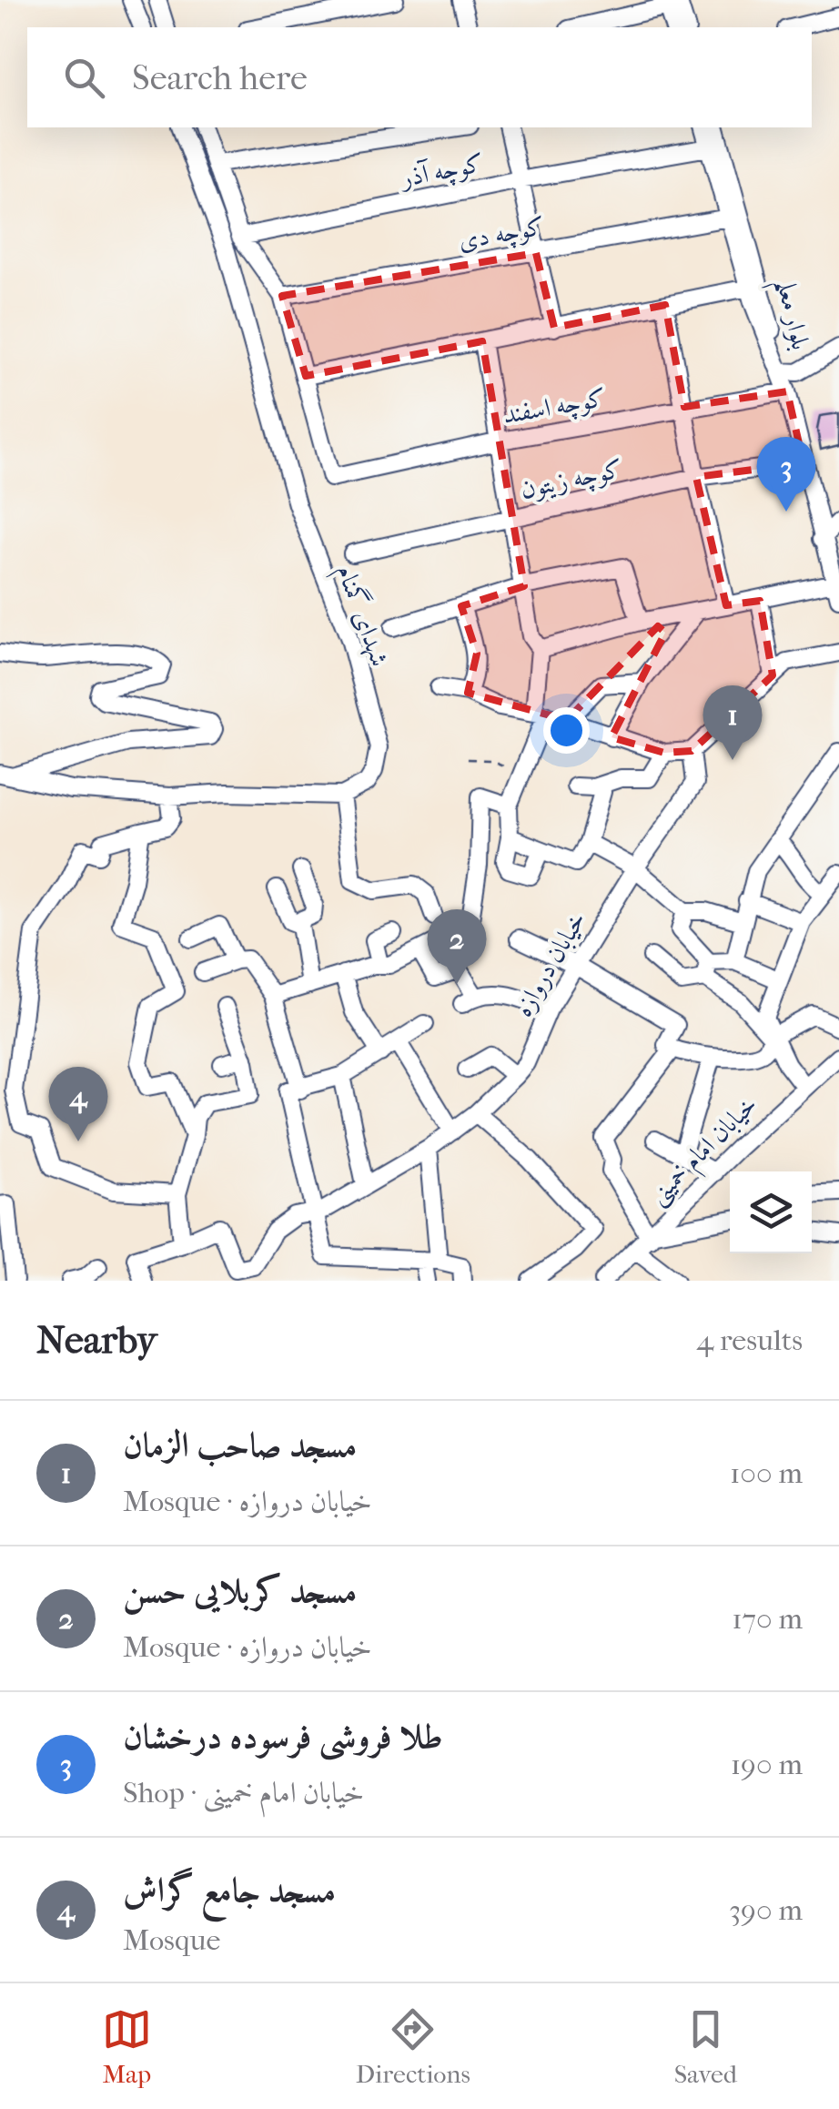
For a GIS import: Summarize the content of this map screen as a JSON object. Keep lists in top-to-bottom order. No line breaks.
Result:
{"streets":{"street":["کوچه آذر","کوچه دی","بلوار معلم","کوچه اسفند","کوچه زیتون","شهدای گمنام","خیابان دروازه","خیابان امام خمینی"]},"crossings":[["کوچه آذر","بلوار معلم"],["کوچه دی","بلوار معلم"]],"page":{"search":"Search here","pins":["3","1","2","4"],"heading":["Nearby","4 results"],"list":[{"mark":"1","name":"مسجد صاحب الزمان","note":"Mosque · خیابان دروازه","value":"100 m"},{"mark":"2","name":"مسجد کربلایی حسن","note":"Mosque · خیابان دروازه","value":"170 m"},{"mark":"3","name":"طلا فروشی فرسوده درخشان","note":"Shop · خیابان امام خمینی","value":"190 m"},{"mark":"4","name":"مسجد جامع گراش","note":"Mosque","value":"390 m"}],"nav":["Map","Directions","Saved"]}}
